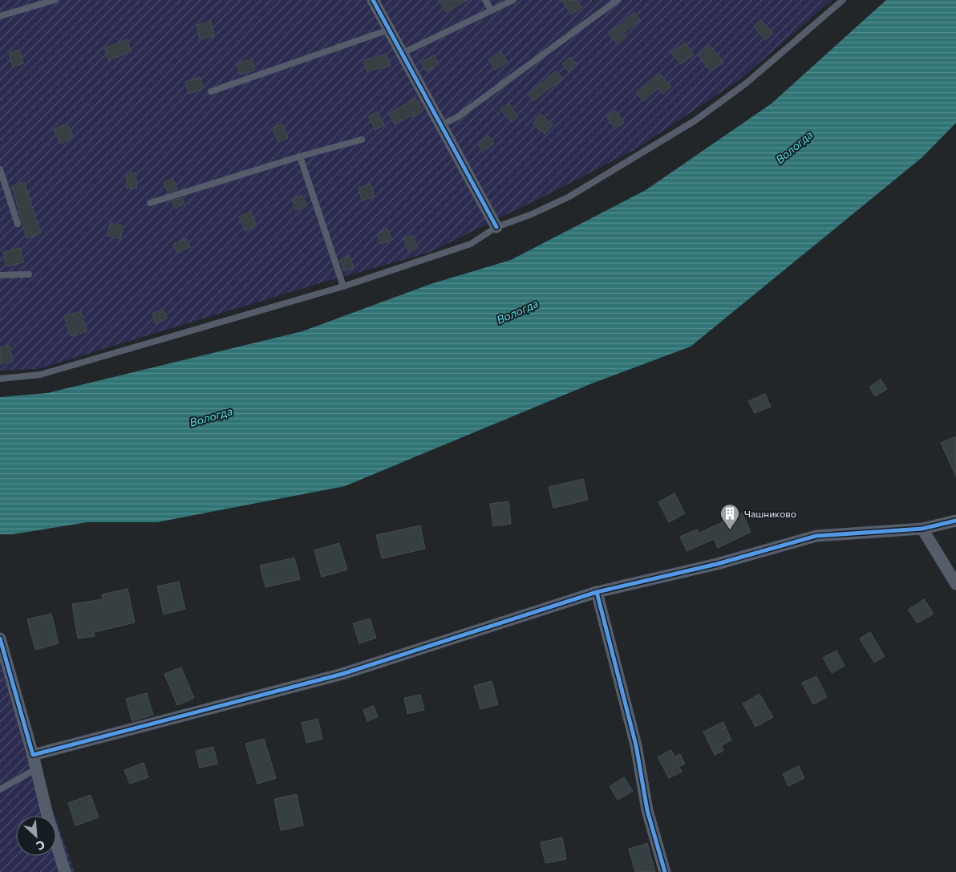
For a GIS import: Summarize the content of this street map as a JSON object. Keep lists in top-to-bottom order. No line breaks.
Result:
{"water":["Вологда"],"places":{"building":["Чашниково"]},"north":"bottom right"}
